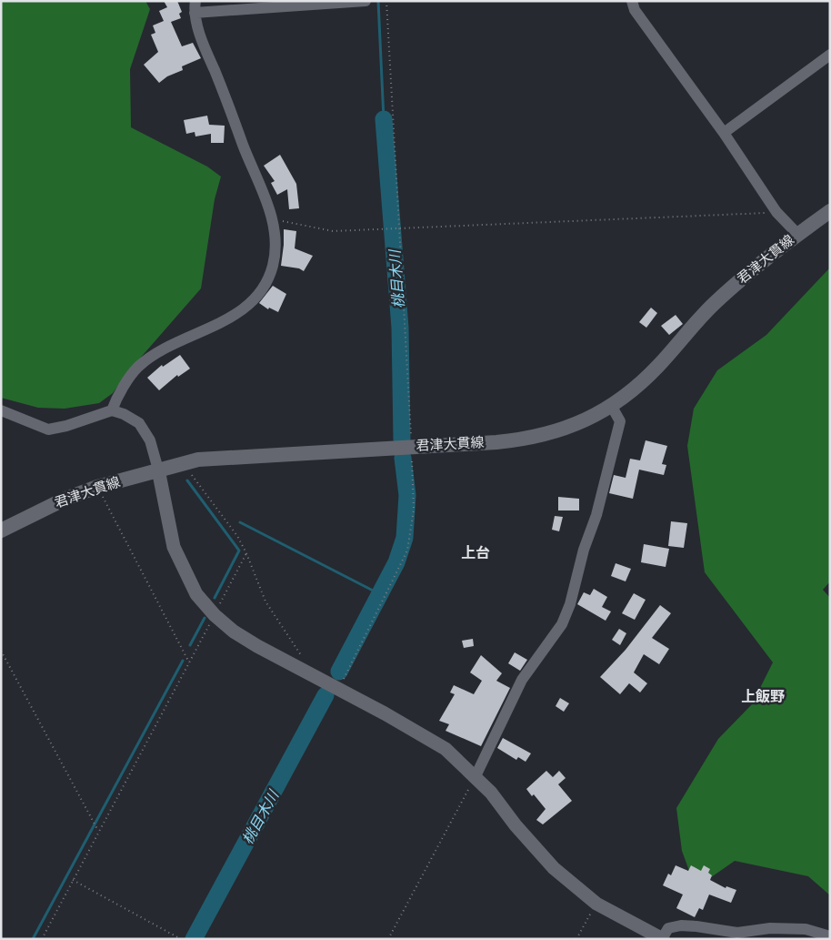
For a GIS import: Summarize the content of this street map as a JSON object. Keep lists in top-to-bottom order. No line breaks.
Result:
{"streets":{"main road":["君津大貫線"]},"districts":["上台","上飯野"],"water":["桃目木川"]}
